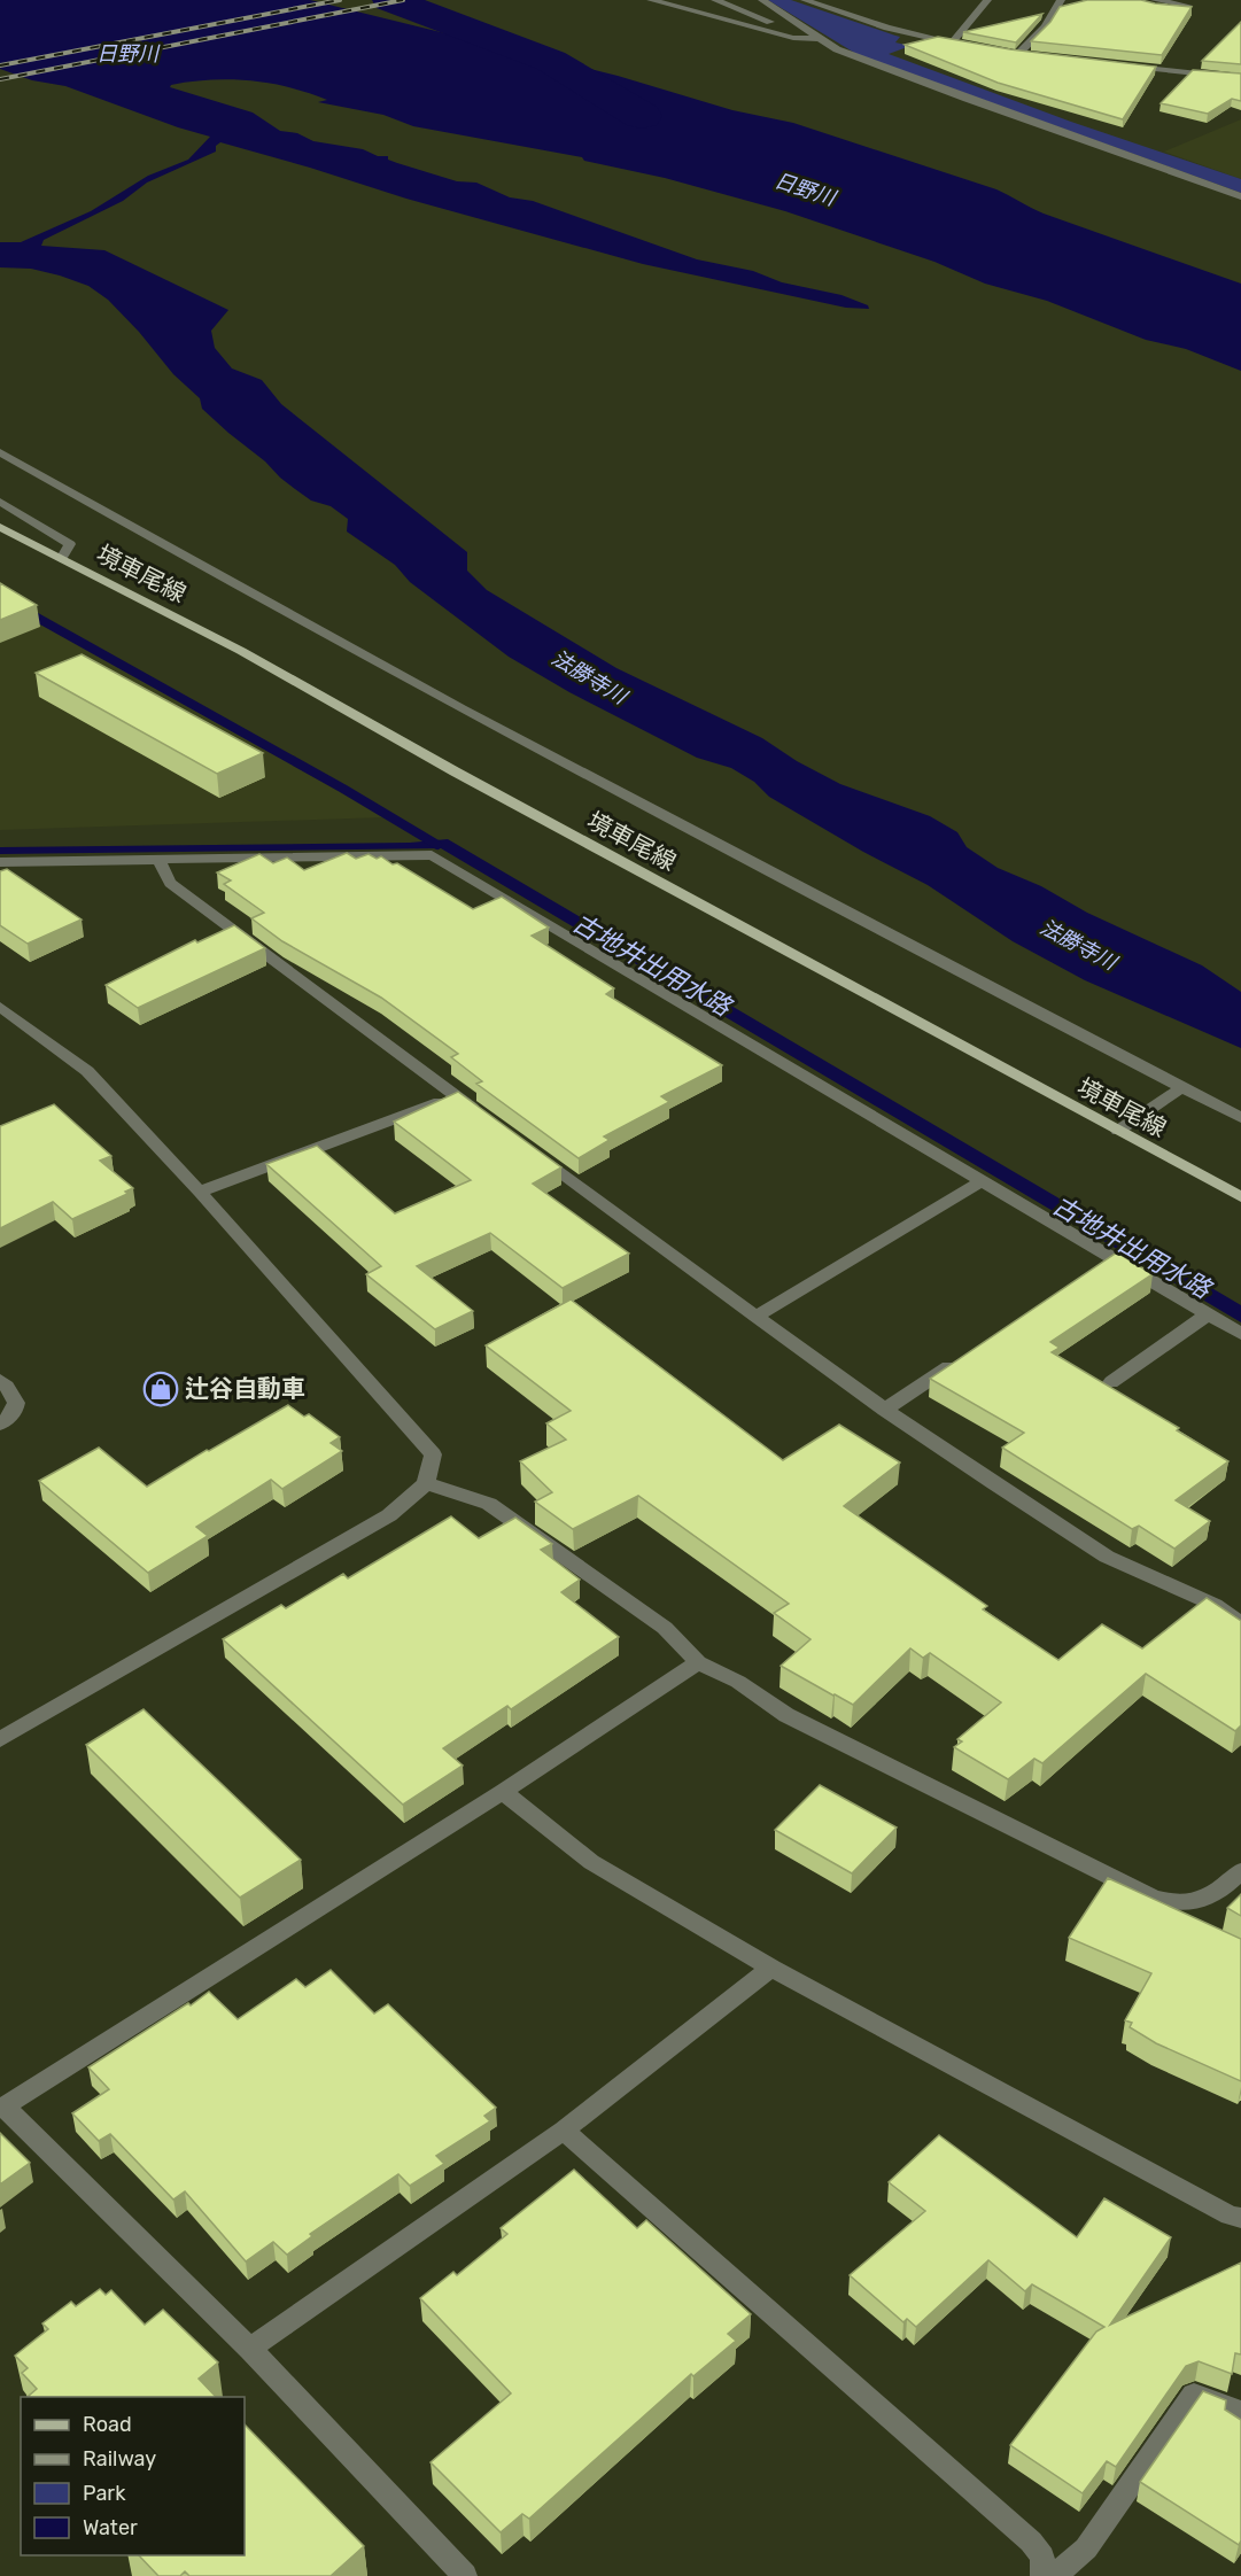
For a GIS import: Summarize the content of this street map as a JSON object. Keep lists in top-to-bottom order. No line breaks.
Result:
{"streets":{"main road":["境車尾線"]},"water":["日野川","法勝寺川","古地井出用水路"],"places":{"shop":["辻谷自動車"]},"legend":["Road","Railway","Park","Water"]}
